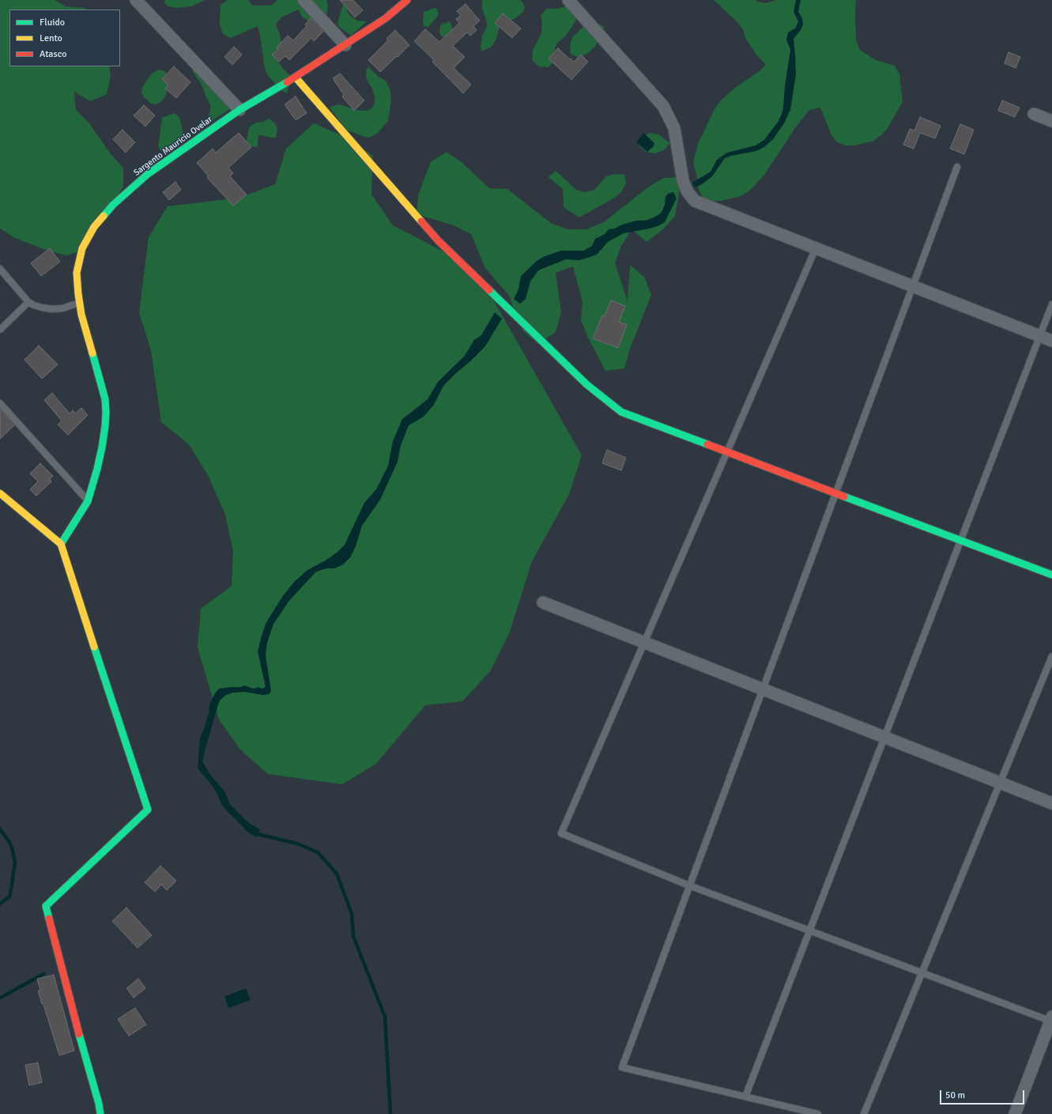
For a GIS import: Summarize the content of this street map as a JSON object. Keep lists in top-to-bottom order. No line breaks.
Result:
{"streets":{"street":["Sargento Mauricio Ovelar"]},"legend":["Fluido","Lento","Atasco"],"scale_bar":"50 m"}
